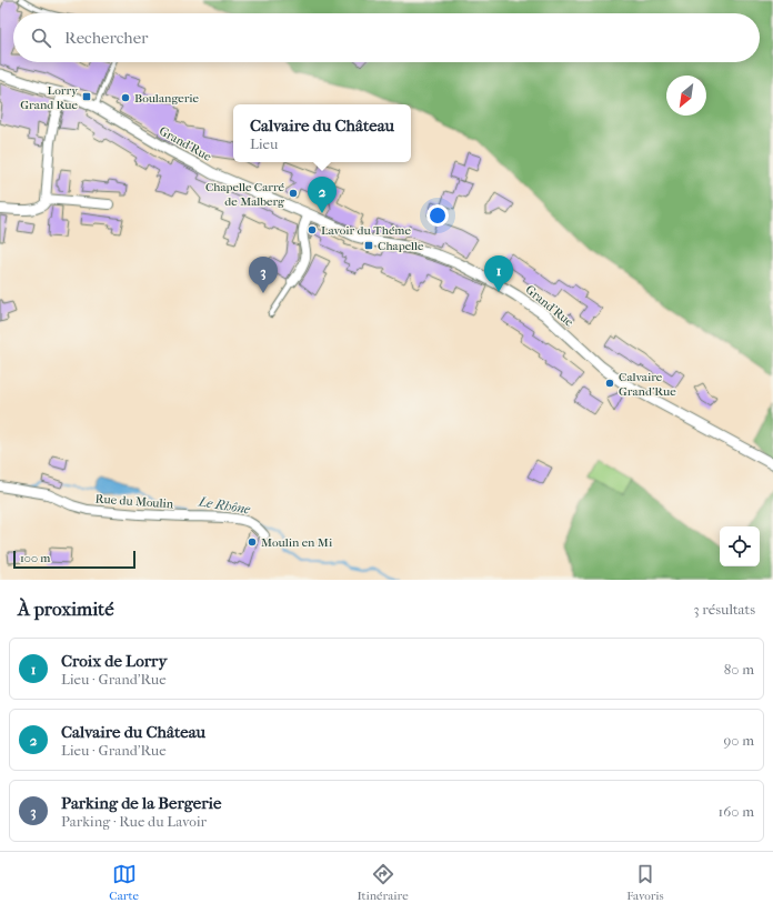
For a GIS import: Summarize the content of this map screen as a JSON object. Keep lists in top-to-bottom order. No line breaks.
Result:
{"streets":{"street":["Grand'Rue","Rue du Moulin"]},"water":["Le Rhône"],"places":{"transit":["Lorry Grand Rue","Chapelle"],"other":["Boulangerie","Chapelle Carré de Malberg","Lavoir du Théme","Calvaire Grand'Rue","Moulin en Mi"]},"scale_bar":"100 m","north":"bottom left","page":{"search":"Rechercher","popup":["Calvaire du Château","Lieu"],"pins":["2","1","3"],"scale":"100 m","heading":["À proximité","3 résultats"],"list":[{"mark":"1","name":"Croix de Lorry","note":"Lieu · Grand'Rue","value":"80 m"},{"mark":"2","name":"Calvaire du Château","note":"Lieu · Grand'Rue","value":"90 m"},{"mark":"3","name":"Parking de la Bergerie","note":"Parking · Rue du Lavoir","value":"160 m"}],"nav":["Carte","Itinéraire","Favoris"]}}
